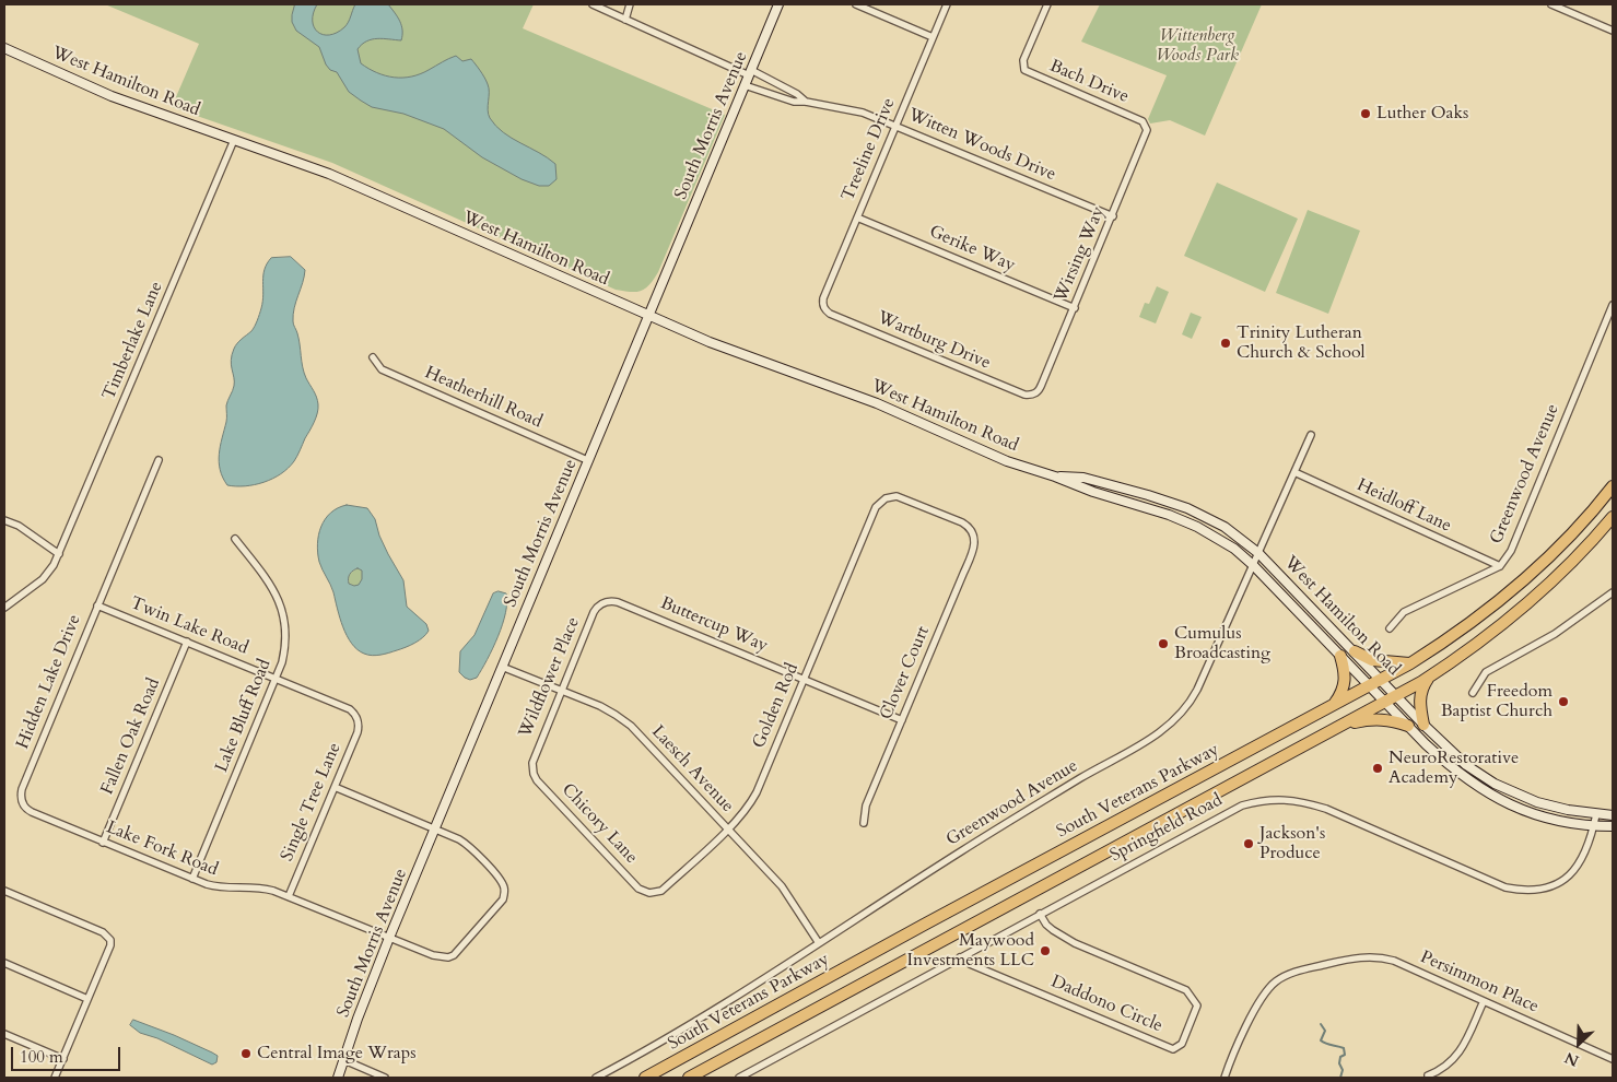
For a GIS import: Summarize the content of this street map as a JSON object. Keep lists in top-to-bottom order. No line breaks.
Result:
{"streets":{"highway":["South Veterans Parkway"],"main road":["West Hamilton Road","South Morris Avenue"],"street":["Bach Drive","Witten Woods Drive","Treeline Drive","Gerike Way","Wirsing Way","Timberlake Lane","Wartburg Drive","Heatherhill Road","Greenwood Avenue","Heidloff Lane","Buttercup Way","Twin Lake Road","Clover Court","Wildflower Place","Hidden Lake Drive","Golden Rod","Lake Bluff Road","Fallen Oak Road","Laesch Avenue","Single Tree Lane","Chicory Lane","Springfield Road","Lake Fork Road","Persimmon Place","Daddono Circle"]},"crossings":[["West Hamilton Road","South Morris Avenue"],["West Hamilton Road","Timberlake Lane"],["West Hamilton Road","Greenwood Avenue"],["West Hamilton Road","South Veterans Parkway"],["West Hamilton Road","Springfield Road"],["Bach Drive","Wirsing Way"],["South Morris Avenue","Witten Woods Drive"],["South Morris Avenue","Heatherhill Road"],["South Morris Avenue","Laesch Avenue"],["South Morris Avenue","Lake Fork Road"],["Witten Woods Drive","Treeline Drive"],["Witten Woods Drive","Wirsing Way"],["Treeline Drive","Gerike Way"],["Treeline Drive","Wartburg Drive"],["Gerike Way","Wirsing Way"],["Wirsing Way","Wartburg Drive"],["Greenwood Avenue","Heidloff Lane"],["Greenwood Avenue","Laesch Avenue"],["Buttercup Way","Clover Court"],["Buttercup Way","Wildflower Place"],["Buttercup Way","Golden Rod"],["Twin Lake Road","Hidden Lake Drive"],["Twin Lake Road","Lake Bluff Road"],["Twin Lake Road","Fallen Oak Road"],["Twin Lake Road","Single Tree Lane"],["Clover Court","Golden Rod"],["Wildflower Place","Laesch Avenue"],["Wildflower Place","Chicory Lane"],["Hidden Lake Drive","Lake Fork Road"],["Golden Rod","Laesch Avenue"],["Golden Rod","Chicory Lane"],["Lake Bluff Road","Lake Fork Road"],["Fallen Oak Road","Lake Fork Road"],["Single Tree Lane","Lake Fork Road"],["Springfield Road","Daddono Circle"]],"parks":["Wittenberg Woods Park"],"places":["Luther Oaks","Trinity Lutheran Church & School","Cumulus Broadcasting","Freedom Baptist Church","NeuroRestorative Academy","Jackson's Produce","Maywood Investments LLC","Central Image Wraps"],"scale_bar":"100 m","north":"bottom left"}
